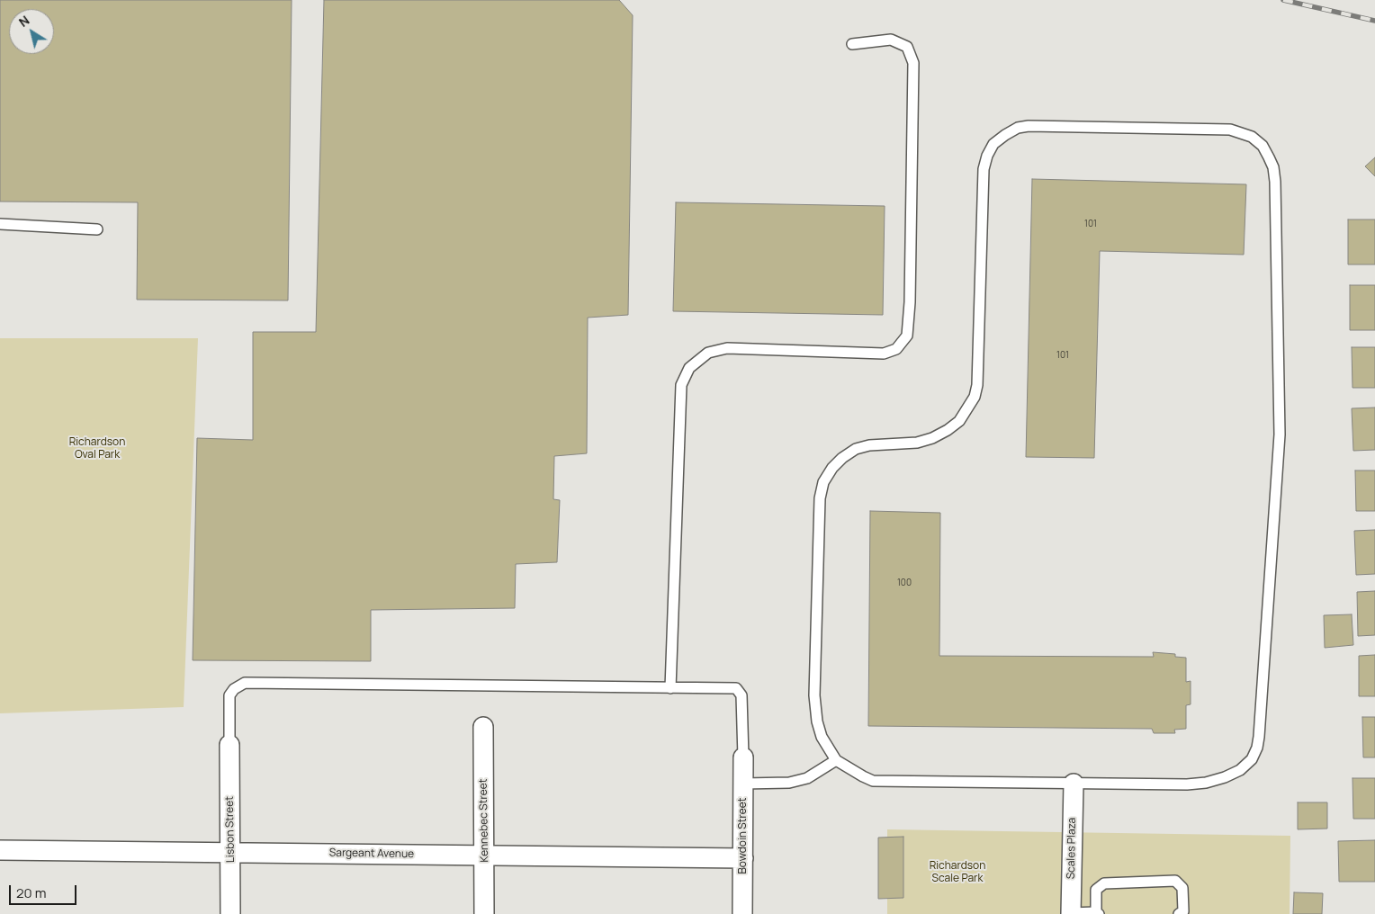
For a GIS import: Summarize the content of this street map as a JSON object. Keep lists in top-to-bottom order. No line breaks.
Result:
{"streets":{"street":["Kennebec Street","Lisbon Street","Bowdoin Street","Scales Plaza","Sargeant Avenue"]},"crossings":[["Kennebec Street","Sargeant Avenue"],["Lisbon Street","Sargeant Avenue"],["Bowdoin Street","Sargeant Avenue"]],"parks":["Richardson Oval Park","Richardson Scale Park"],"house_numbers":["101","101","100"],"scale_bar":"20 m","north":"top left"}
